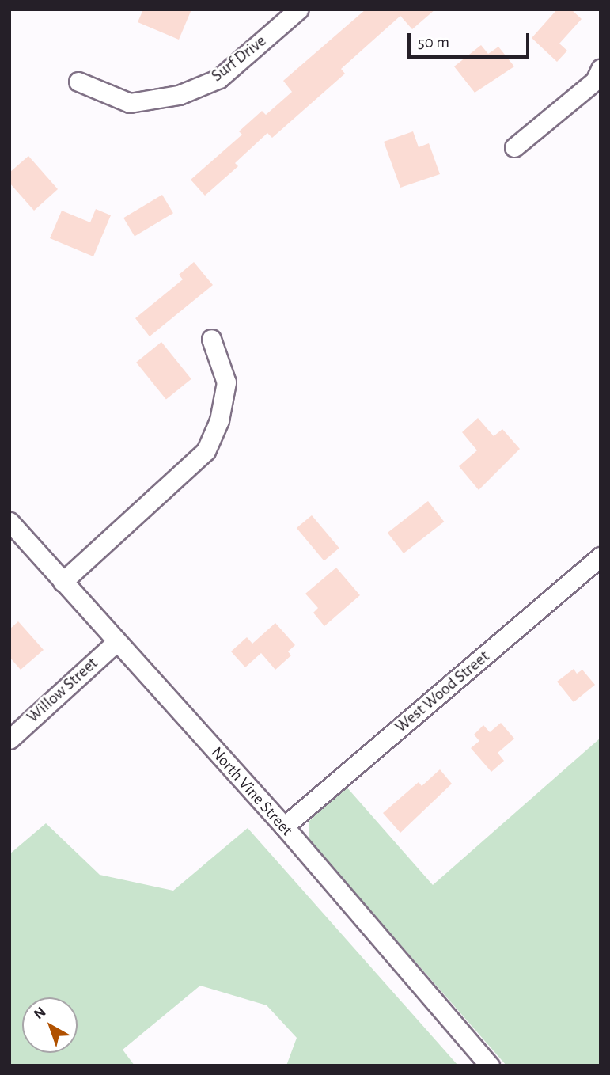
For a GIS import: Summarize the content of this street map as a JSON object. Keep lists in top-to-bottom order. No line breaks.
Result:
{"streets":{"street":["Surf Drive","Willow Street","West Wood Street","North Vine Street"]},"crossings":[["Willow Street","North Vine Street"],["West Wood Street","North Vine Street"]],"scale_bar":"50 m","north":"top left"}
